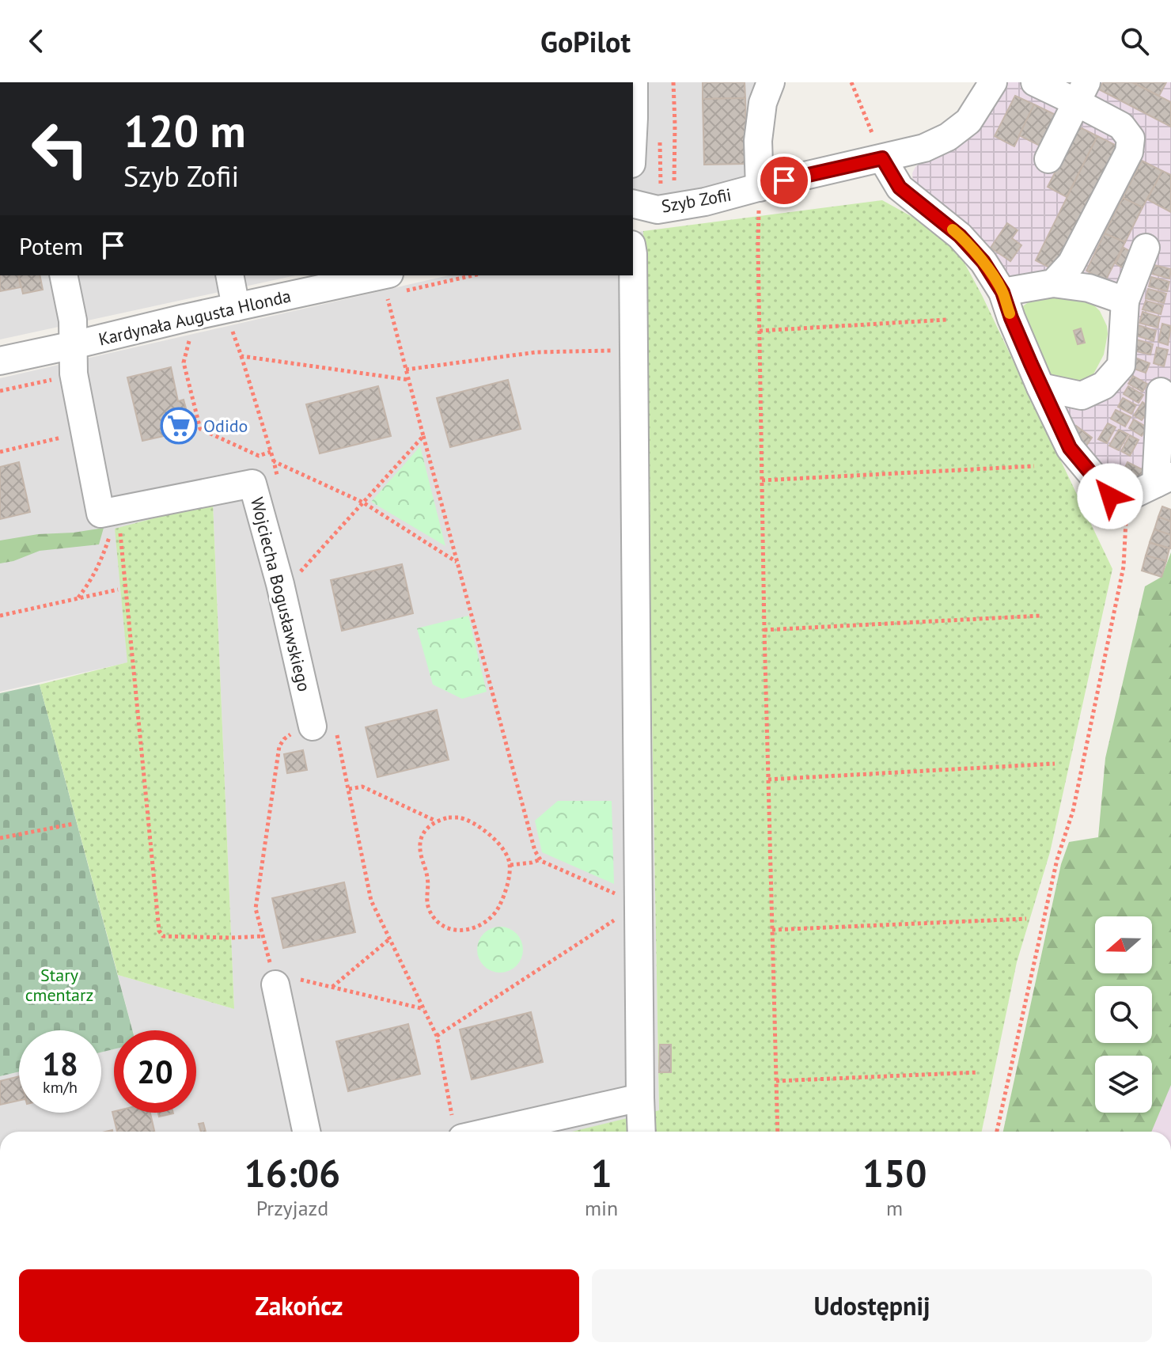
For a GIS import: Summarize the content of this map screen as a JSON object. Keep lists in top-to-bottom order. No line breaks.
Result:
{"streets":{"street":["Szyb Zofii","Kardynała Augusta Hlonda","Wojciecha Bogusławskiego"]},"parks":["Stary cmentarz"],"places":{"supermarket":["Odido"]},"north":"left","page":{"header":"GoPilot","turn":["120 m","Szyb Zofii"],"then":"Potem","speed":"18 km/h","limit":"20","eta":["16:06","Przyjazd","1","min","150","m"],"buttons":["Zakończ","Udostępnij"]}}
